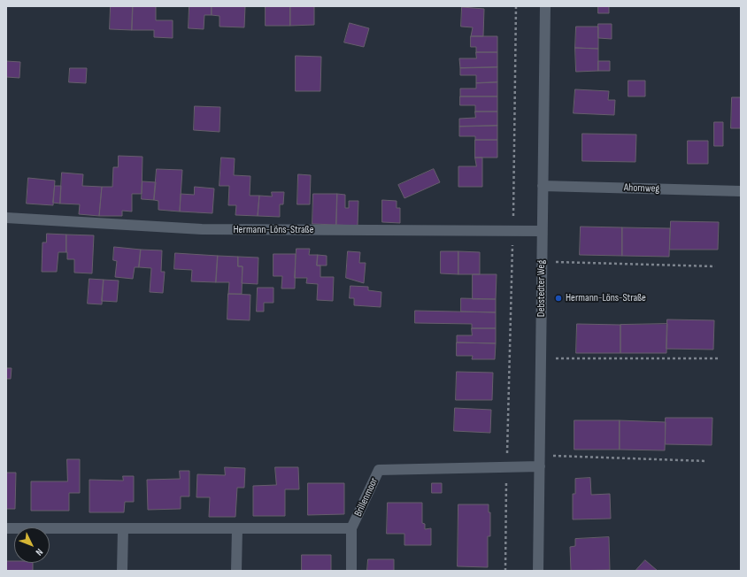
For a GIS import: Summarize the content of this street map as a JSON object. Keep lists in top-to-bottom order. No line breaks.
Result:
{"streets":{"street":["Ahornweg","Hermann-Löns-Straße","Debstedter Weg","Brillenmoor"]},"crossings":[["Ahornweg","Debstedter Weg"],["Hermann-Löns-Straße","Debstedter Weg"],["Debstedter Weg","Brillenmoor"]],"places":["Hermann-Löns-Straße"],"north":"bottom right"}
